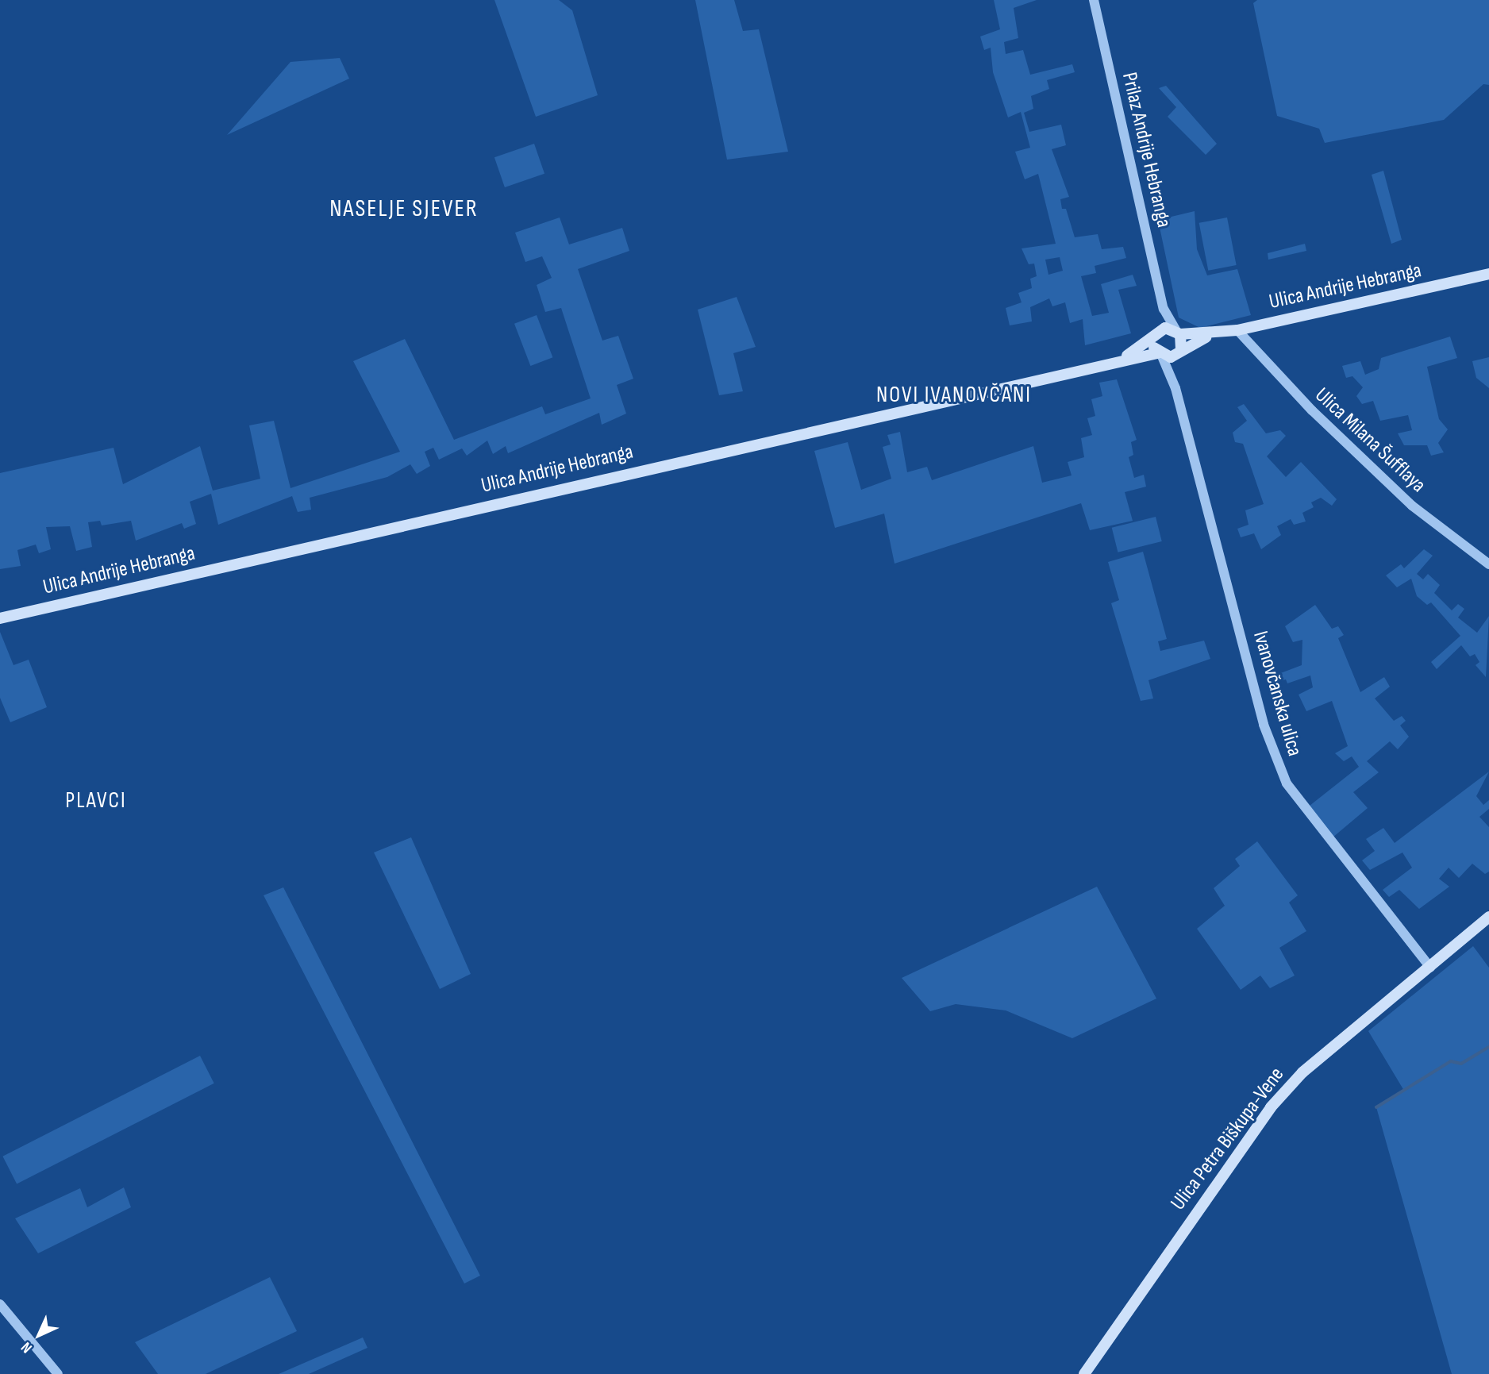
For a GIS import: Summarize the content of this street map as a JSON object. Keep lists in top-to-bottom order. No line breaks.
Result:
{"streets":{"main road":["Ulica Andrije Hebranga","Ulica Petra Biškupa-Vene"],"street":["Prilaz Andrije Hebranga","Ulica Milana Šufflaya","Ivanovčanska ulica"]},"crossings":[["Prilaz Andrije Hebranga","Ulica Andrije Hebranga"],["Ulica Andrije Hebranga","Ulica Milana Šufflaya"],["Ulica Andrije Hebranga","Ivanovčanska ulica"],["Ivanovčanska ulica","Ulica Petra Biškupa-Vene"]],"districts":["NASELJE SJEVER","NOVI IVANOVČANI","PLAVCI"],"north":"bottom left"}
